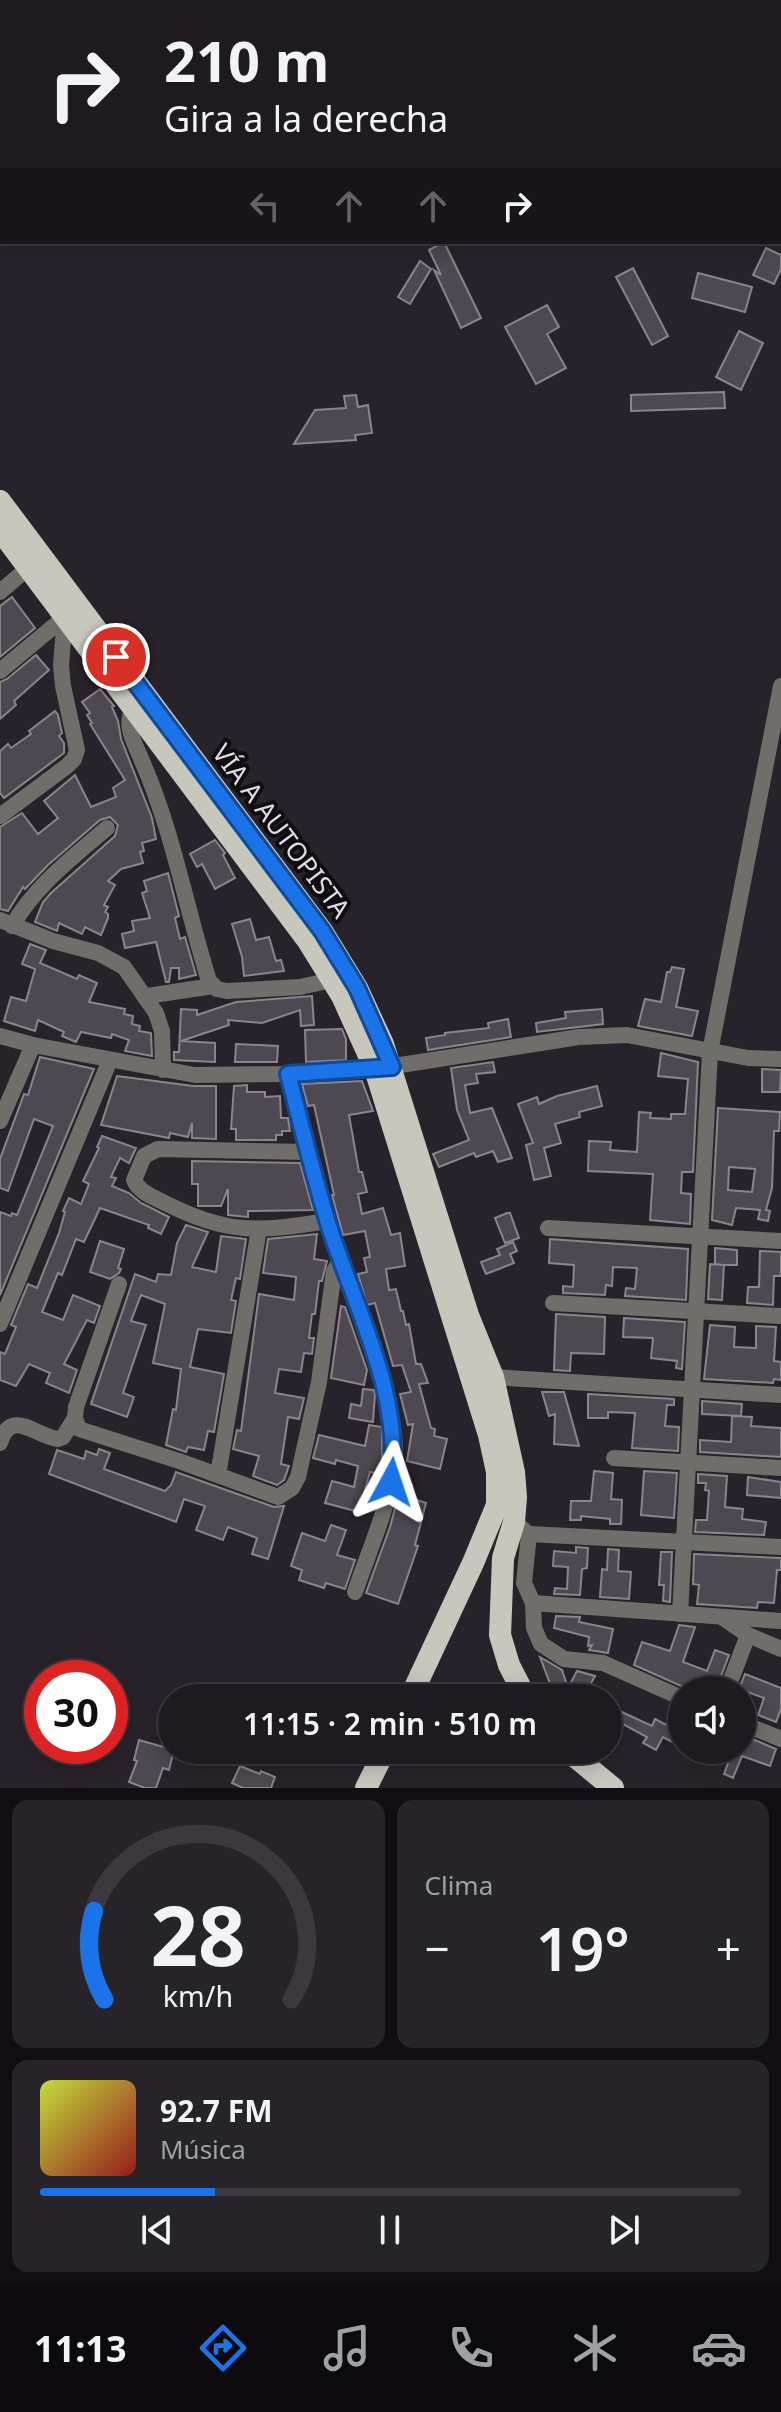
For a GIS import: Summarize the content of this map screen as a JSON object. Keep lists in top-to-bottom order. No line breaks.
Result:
{"streets":{"highway":["VÍA A AUTOPISTA"]},"page":{"turn":["210 m","Gira a la derecha"],"limit":"30","trip":"11:15 · 2 min · 510 m","tile":"Clima","heat":["−","19°","+"],"song":["92.7 FM","Música"],"tabs":"11:13","gauge":["28","km/h"]}}
